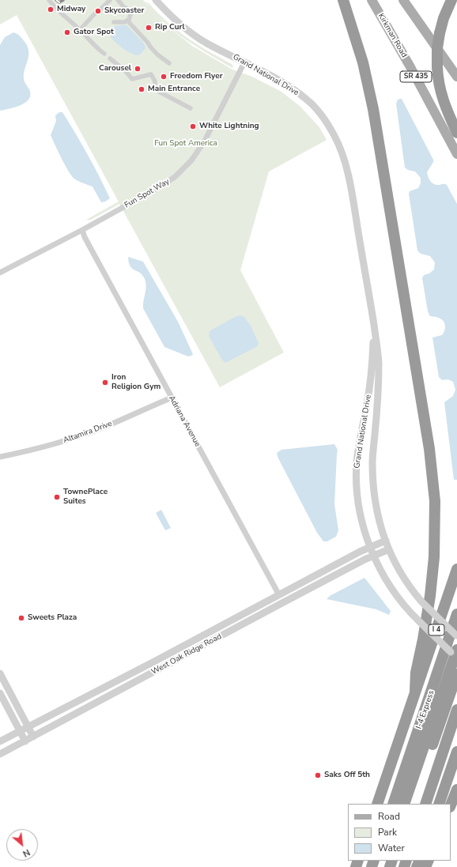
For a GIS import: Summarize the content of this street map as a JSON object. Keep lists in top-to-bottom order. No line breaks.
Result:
{"streets":{"highway":["I 4","I-4 Express"],"main road":["Kirkman Road","SR 435"],"street":["Grand National Drive","Fun Spot Way","Adriana Avenue","Altamira Drive","West Oak Ridge Road"]},"crossings":[["Grand National Drive","Fun Spot Way"],["Grand National Drive","West Oak Ridge Road"],["Fun Spot Way","Adriana Avenue"],["Adriana Avenue","Altamira Drive"],["Adriana Avenue","West Oak Ridge Road"]],"parks":["Fun Spot America"],"places":["Midway","Skycoaster","Rip Curl","Gator Spot","Carousel","Freedom Flyer","Main Entrance","White Lightning","Iron Religion Gym","TownePlace Suites","Sweets Plaza","Saks Off 5th"],"legend":["Road","Park","Water"],"north":"bottom right"}
